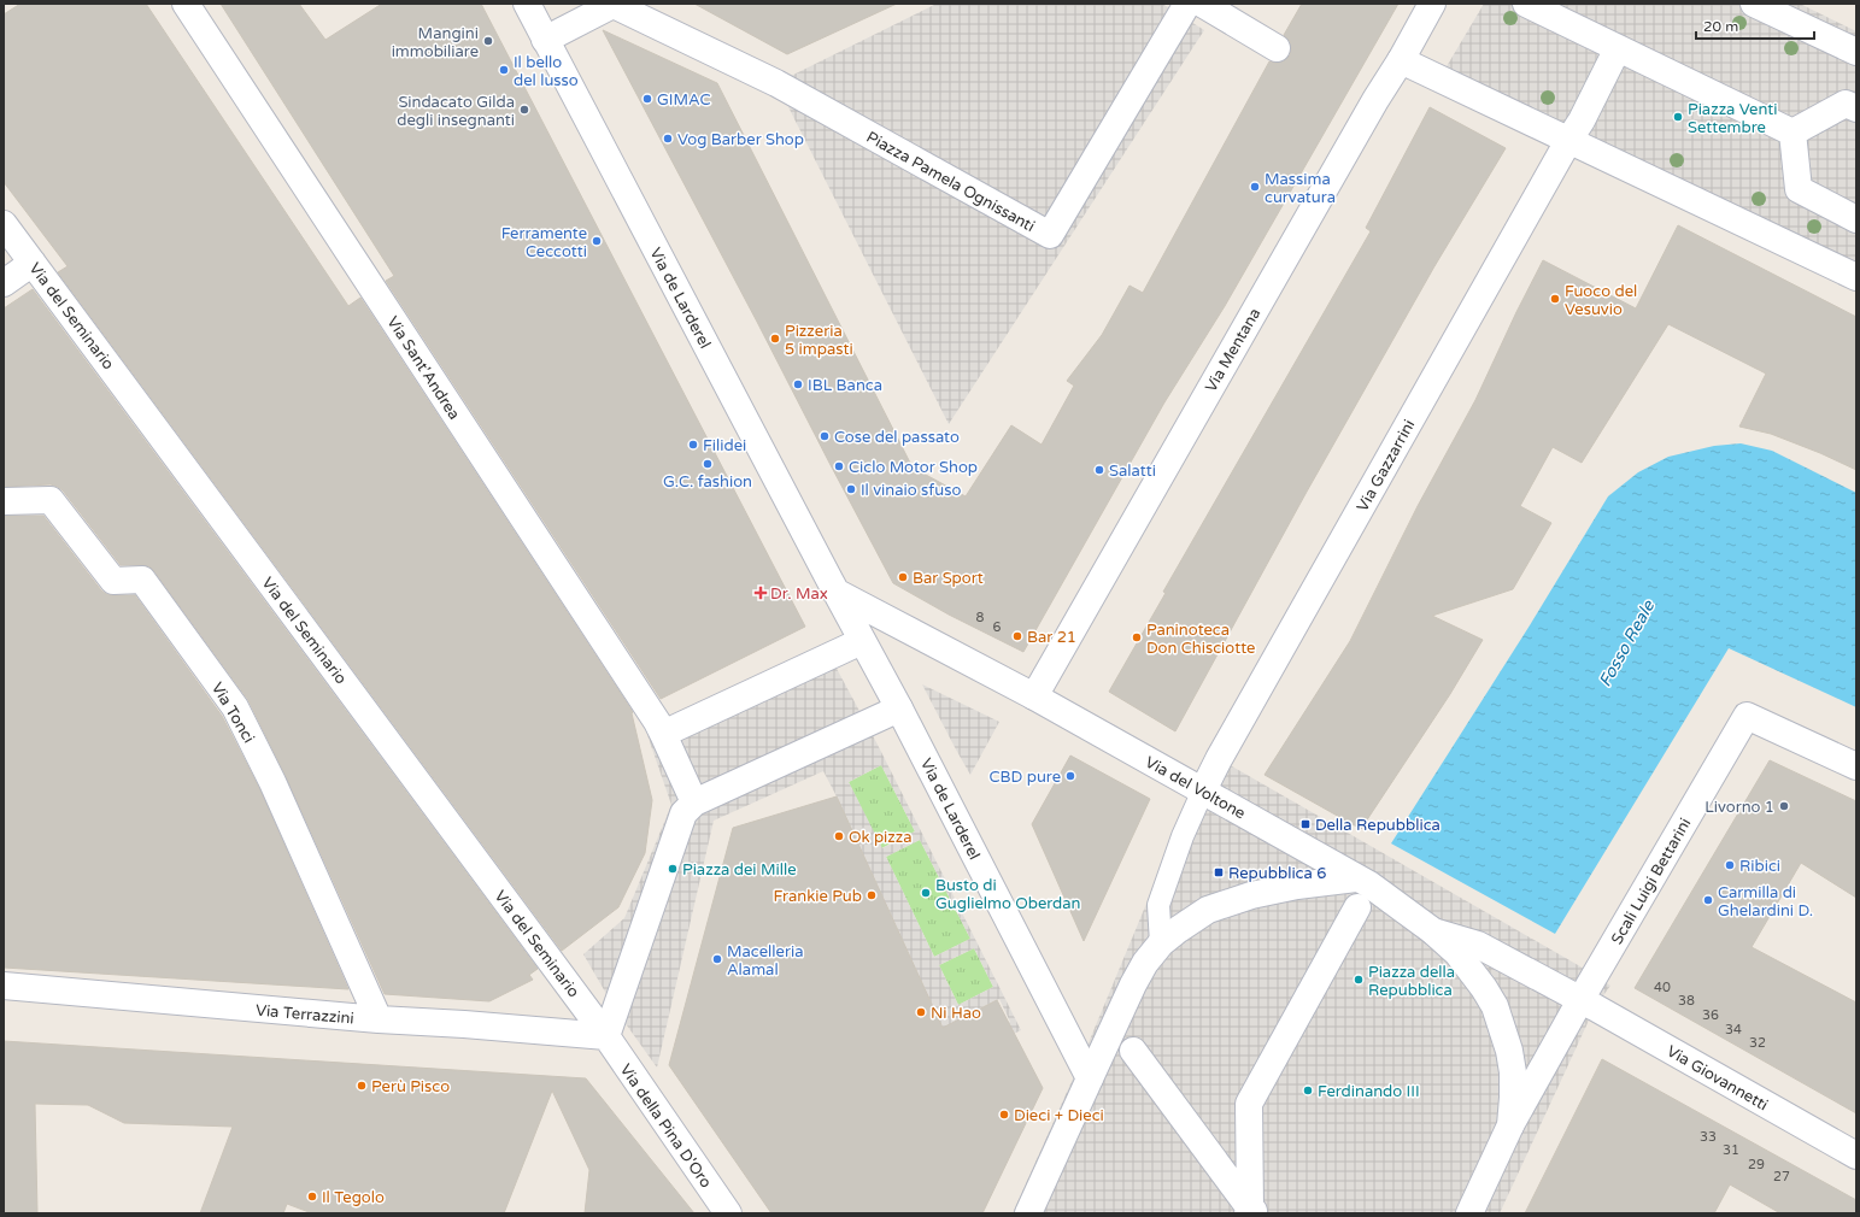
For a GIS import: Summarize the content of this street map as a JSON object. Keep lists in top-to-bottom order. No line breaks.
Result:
{"streets":{"street":["Piazza Pamela Ognissanti","Via de Larderel","Via del Seminario","Via Mentana","Via Sant'Andrea","Via Gazzarrini","Via Tonci","Via del Voltone","Scali Luigi Bettarini","Via Terrazzini","Via Giovannetti","Via della Pina D'Oro"]},"crossings":[["Via del Seminario","Via Terrazzini"],["Via del Seminario","Via della Pina D'Oro"],["Via Mentana","Via del Voltone"],["Via Gazzarrini","Via del Voltone"],["Via Tonci","Via Terrazzini"],["Scali Luigi Bettarini","Via Giovannetti"],["Via Terrazzini","Via della Pina D'Oro"]],"water":["Fosso Reale"],"places":{"other":["Mangini immobiliare","Il bello del lusso","GIMAC","Sindacato Gilda degli insegnanti","Piazza Venti Settembre","Vog Barber Shop","Massima curvatura","Ferramente Ceccotti","Fuoco del Vesuvio","Pizzeria 5 impasti","IBL Banca","Cose del passato","Filidei","G.C. fashion","Ciclo Motor Shop","Salatti","Il vinaio sfuso","Bar Sport","Bar 21","Paninoteca Don Chisciotte","CBD pure","Livorno 1","Ok pizza","Ribici","Piazza dei Mille","Busto di Guglielmo Oberdan","Frankie Pub","Carmilla di Ghelardini D.","Macelleria Alamal","Piazza della Repubblica","Ni Hao","Perù Pisco","Ferdinando III","Dieci + Dieci","Il Tegolo"],"health":["Dr. Max"],"transit":["Della Repubblica","Repubblica 6"]},"house_numbers":["8","6","40","38","36","34","32","33","31","29","27"],"scale_bar":"20 m"}
